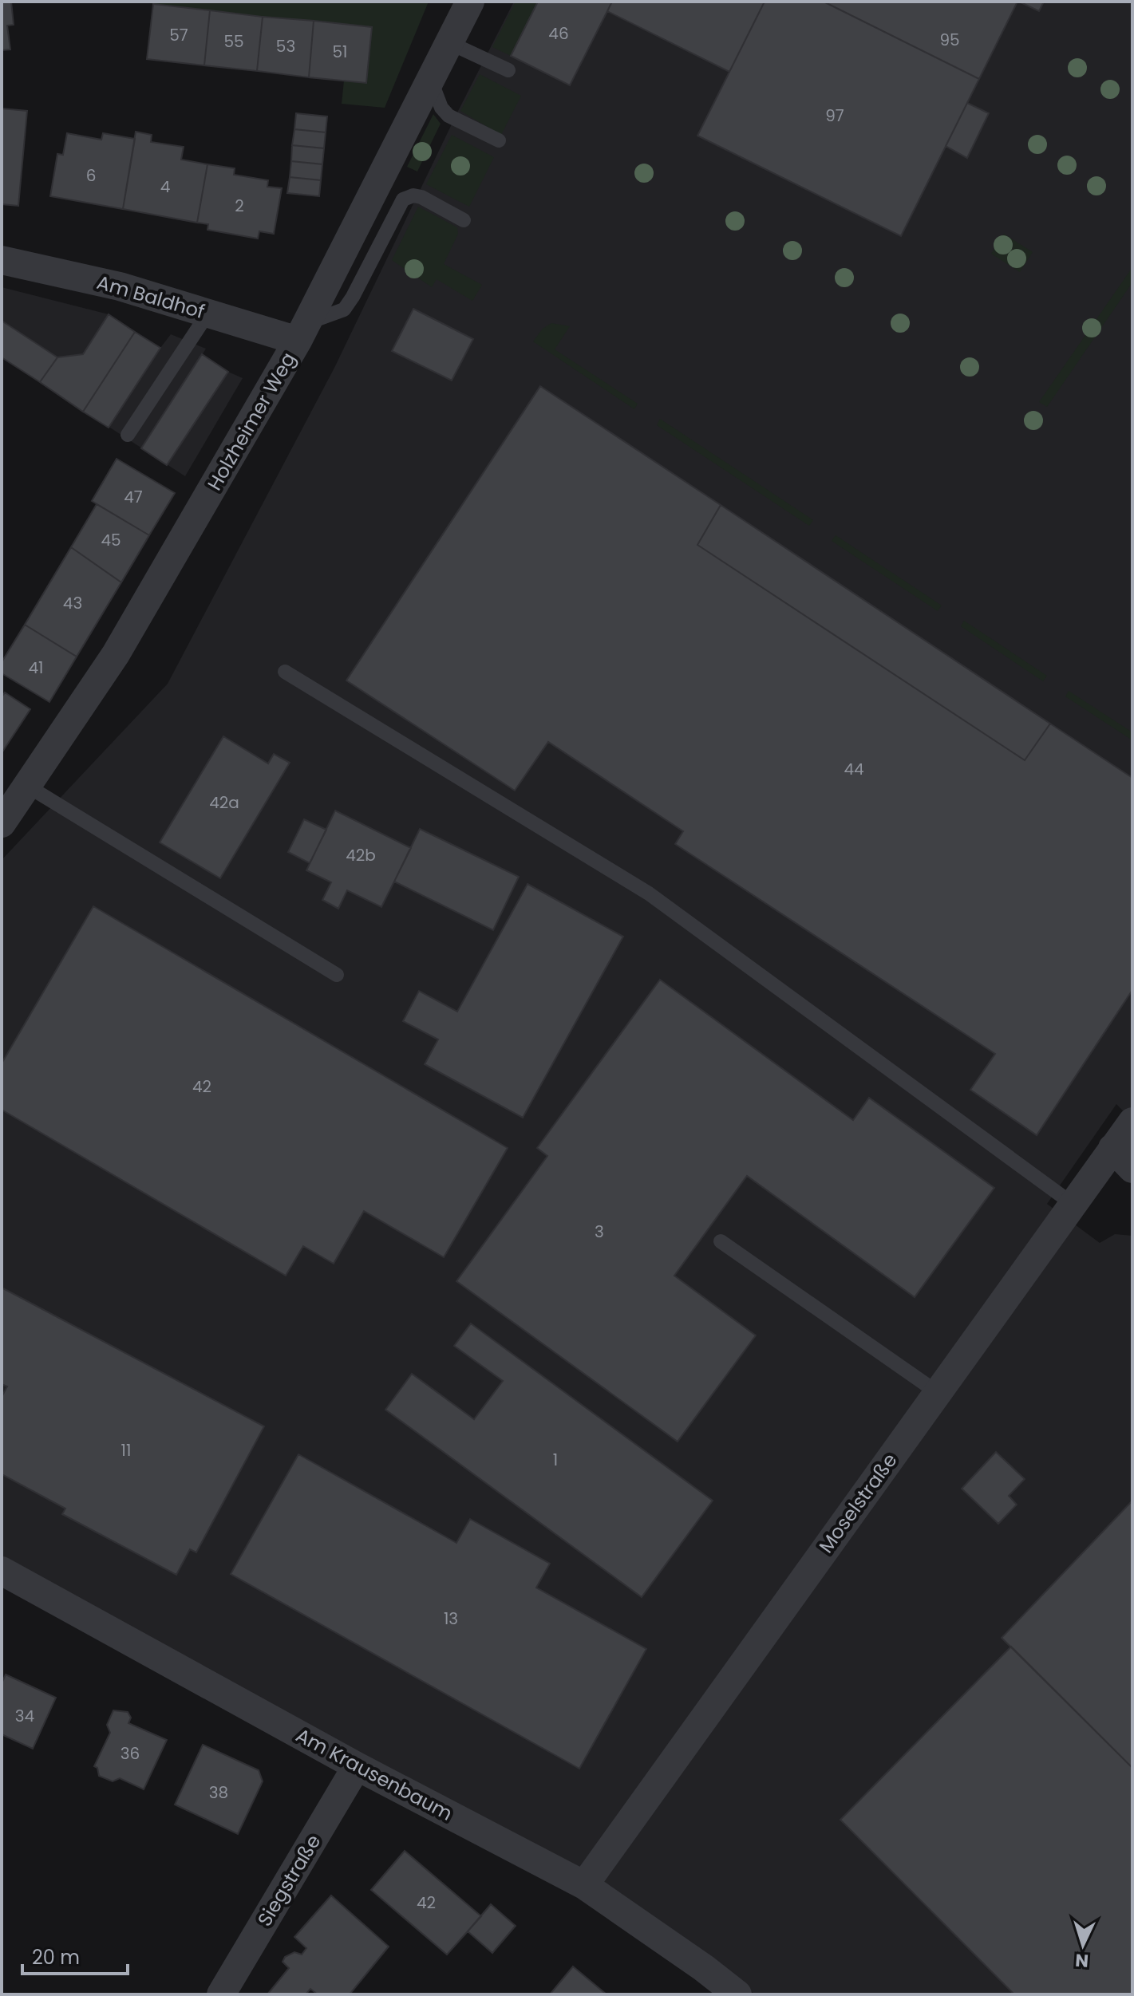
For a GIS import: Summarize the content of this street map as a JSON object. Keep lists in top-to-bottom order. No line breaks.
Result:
{"streets":{"street":["Am Baldhof","Holzheimer Weg","Moselstraße","Am Krausenbaum","Siegstraße"]},"crossings":[["Am Baldhof","Holzheimer Weg"],["Moselstraße","Am Krausenbaum"],["Am Krausenbaum","Siegstraße"]],"house_numbers":["46","57","95","55","53","51","97","6","4","2","47","45","43","41","44","42a","42b","42","3","11","1","13","34","36","38","42"],"scale_bar":"20 m","north":"bottom"}
